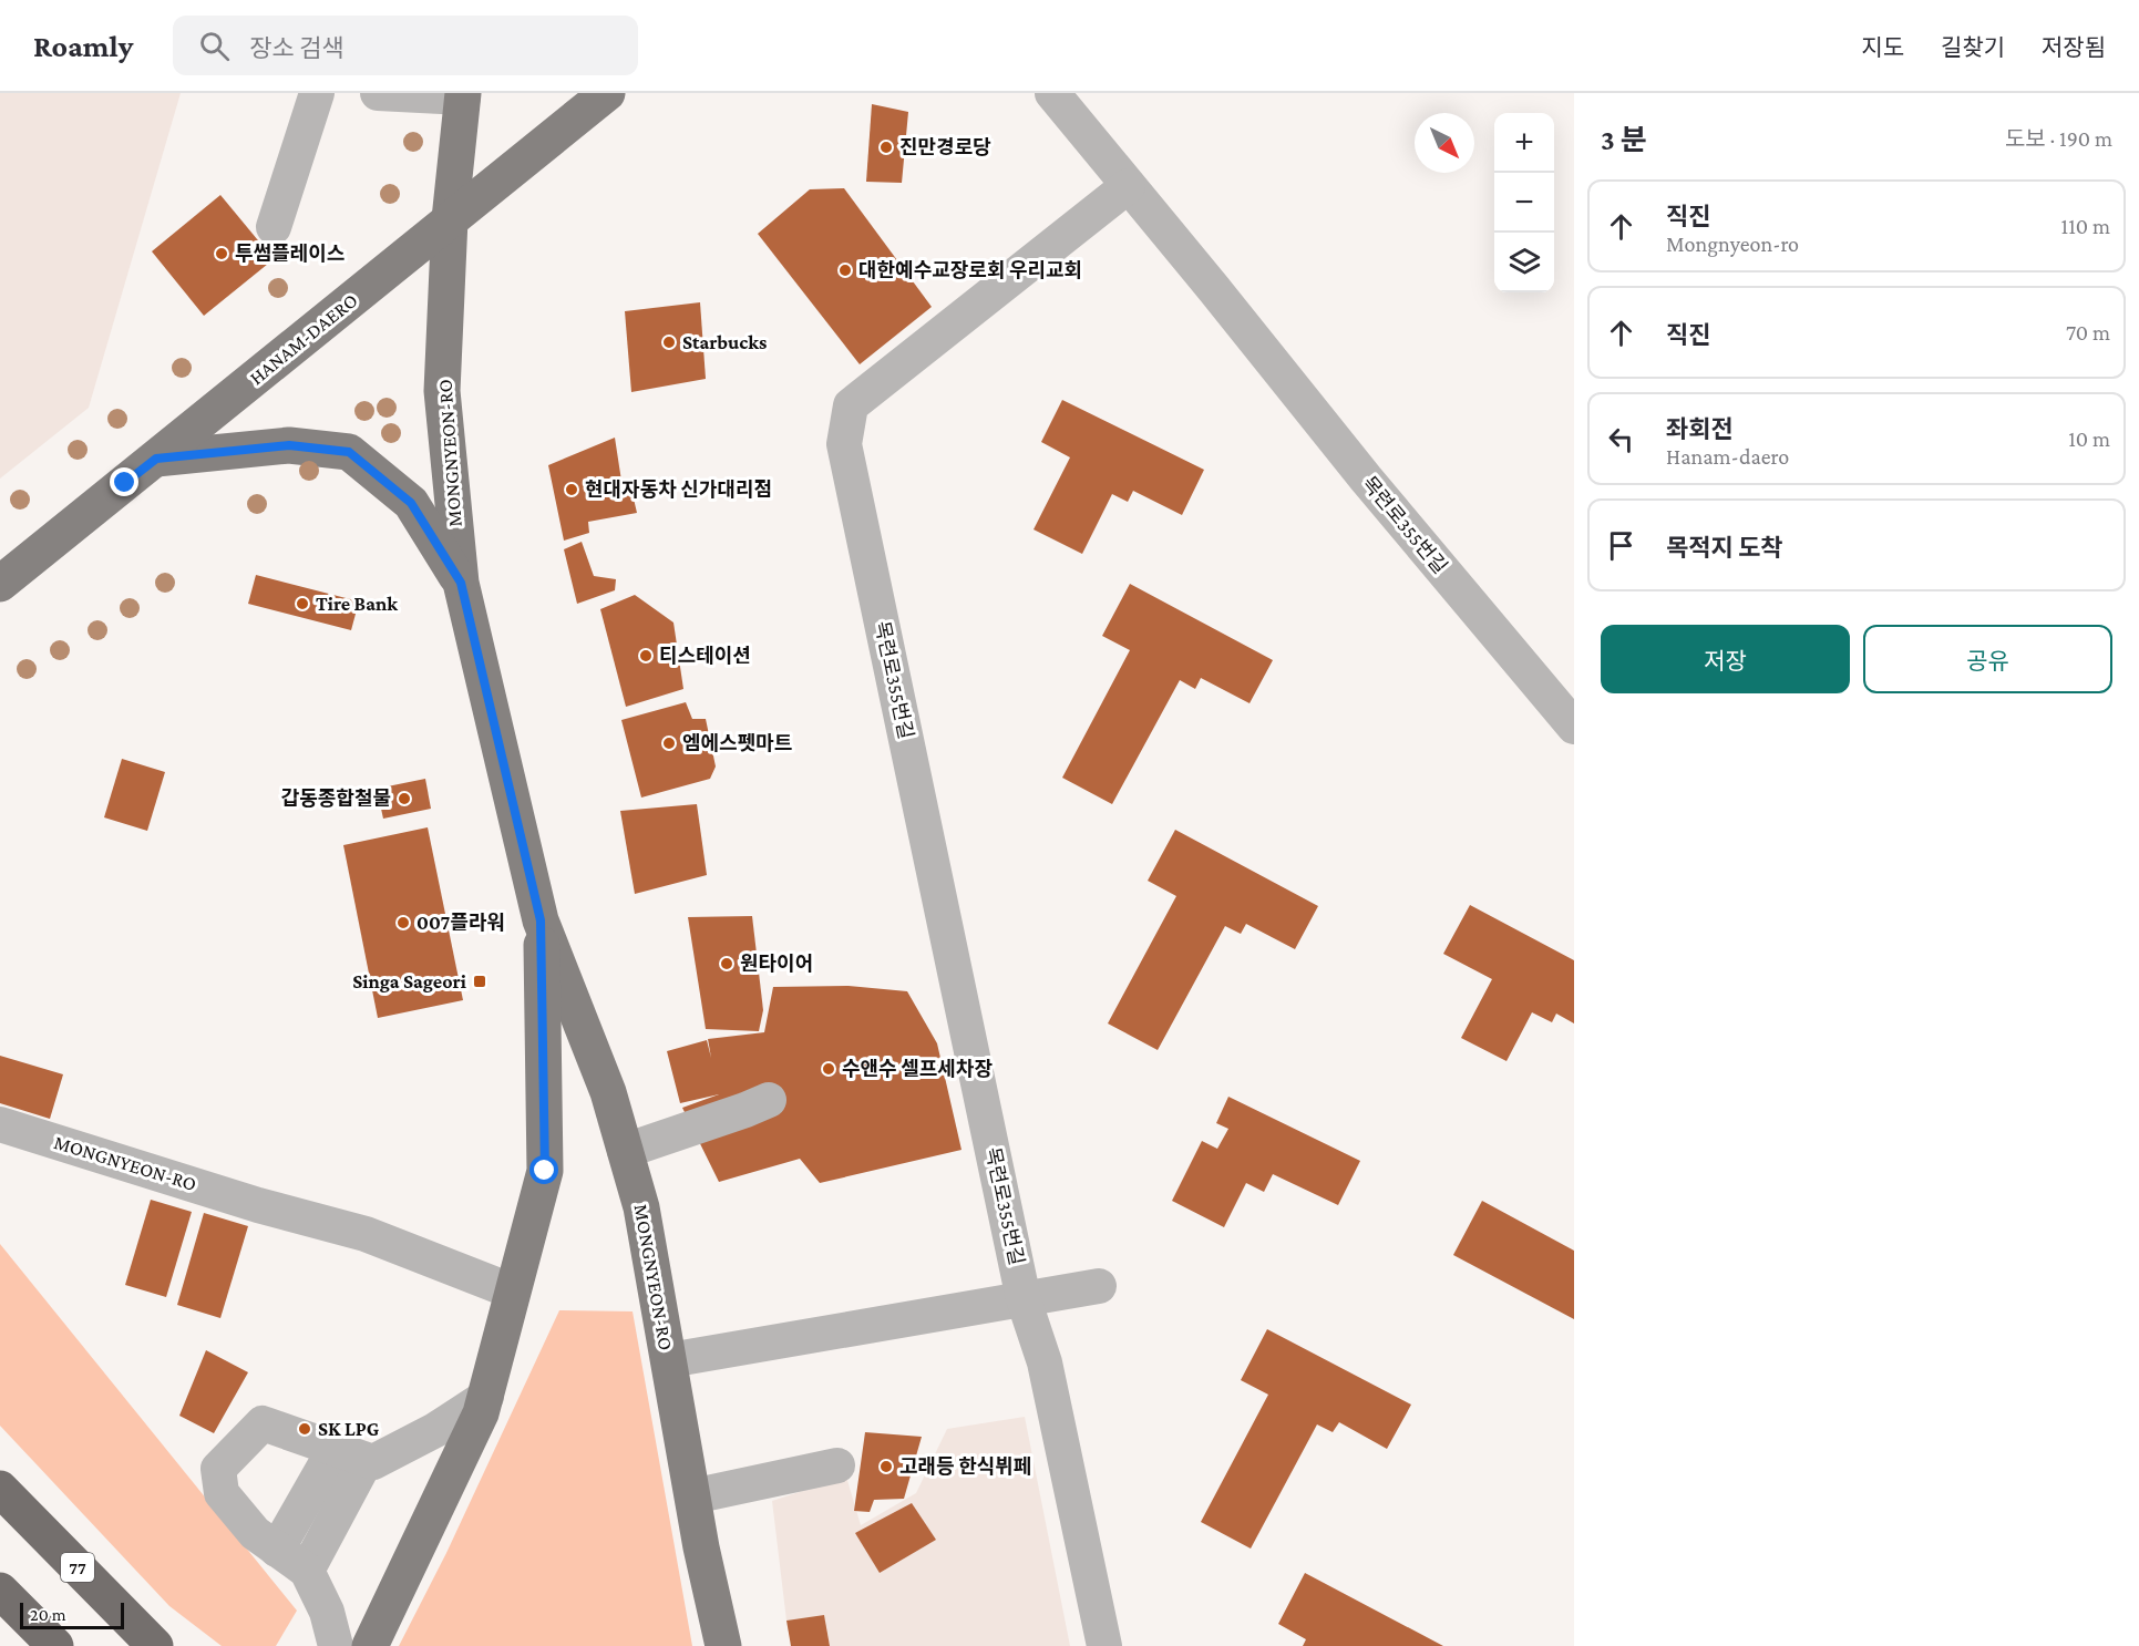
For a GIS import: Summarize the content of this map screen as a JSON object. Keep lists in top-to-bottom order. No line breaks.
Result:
{"streets":{"highway":["77"],"main road":["HANAM-DAERO","MONGNYEON-RO"],"street":["목련로355번길"]},"crossings":[["HANAM-DAERO","MONGNYEON-RO"]],"places":{"other":["진만경로당","투썸플레이스","대한예수교장로회 우리교회","Starbucks","현대자동차 신가대리점","Tire Bank","티스테이션","엠에스펫마트","갑동종합철물","007플라워","원타이어","수앤수 셀프세차장","SK LPG","고래등 한식뷔페"],"transit":["Singa Sageori"]},"scale_bar":"20 m","north":"bottom right","page":{"header":"Roamly","search":"장소 검색","nav":["지도","길찾기","저장됨"],"heading":["3 분","도보 · 190 m"],"map_buttons":["+","−"],"list":[["직진","Mongnyeon-ro","110 m"],["직진","70 m"],["좌회전","Hanam-daero","10 m"],"목적지 도착"],"buttons":["저장","공유"],"scale":"20 m"}}
